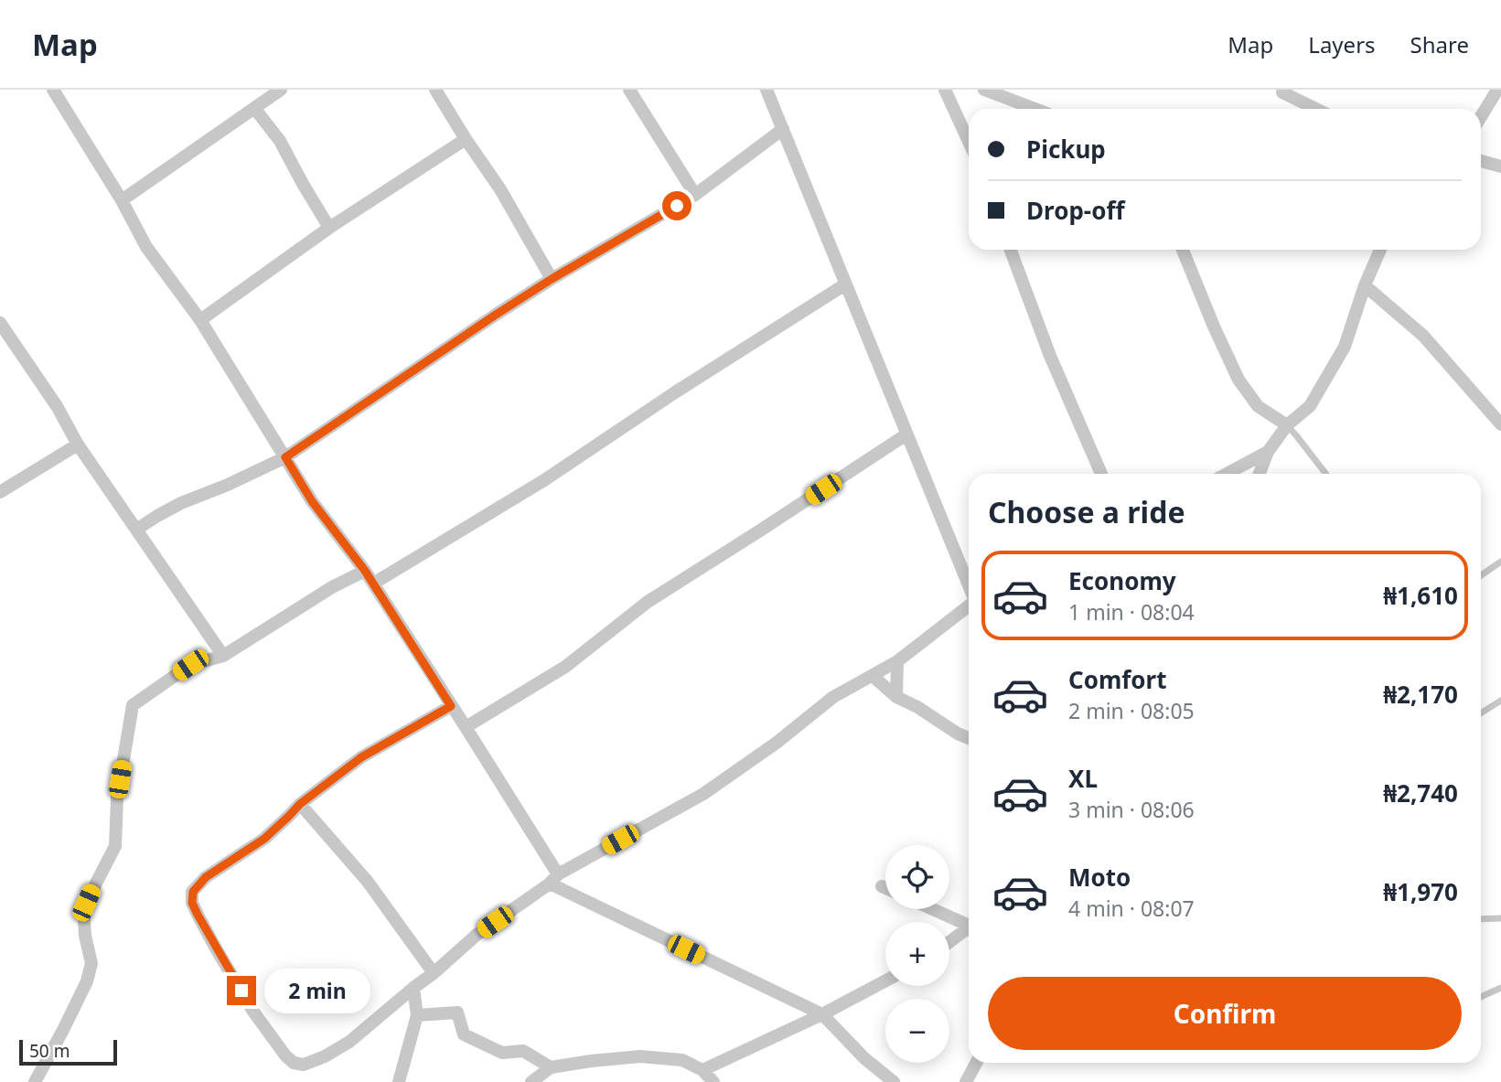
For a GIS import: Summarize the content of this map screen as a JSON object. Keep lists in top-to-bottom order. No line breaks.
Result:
{"scale_bar":"50 m","page":{"header":"Map","nav":["Map","Layers","Share"],"banner":["Pickup","Drop-off"],"heading":"Choose a ride","list":[{"name":"Economy","note":"1 min · 08:04","value":"₦1,610"},{"name":"Comfort","note":"2 min · 08:05","value":"₦2,170"},{"name":"XL","note":"3 min · 08:06","value":"₦2,740"},{"name":"Moto","note":"4 min · 08:07","value":"₦1,970"}],"map_buttons":["+","−"],"buttons":"Confirm","bubble":"2 min","scale":"50 m"}}
